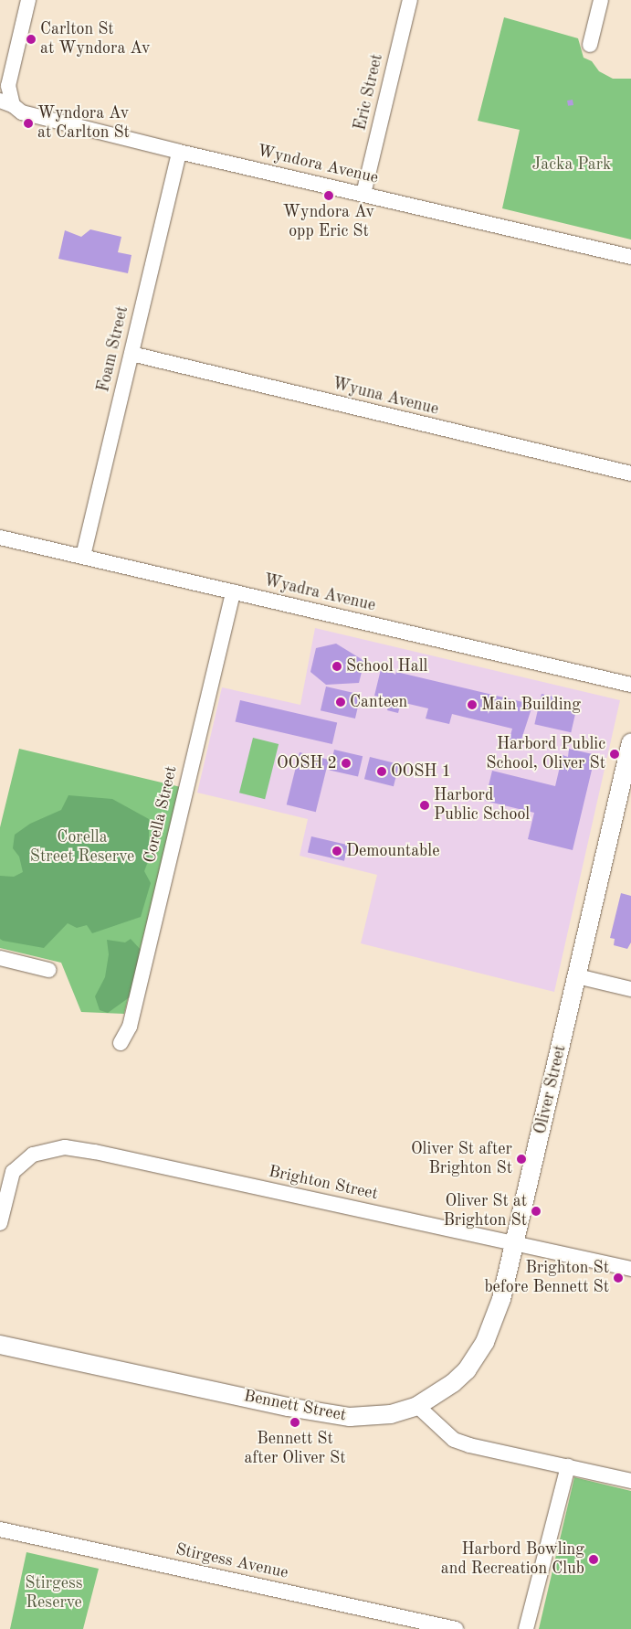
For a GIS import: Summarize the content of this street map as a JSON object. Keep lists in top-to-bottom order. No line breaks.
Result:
{"streets":{"main road":["Oliver Street","Bennett Street"],"street":["Eric Street","Wyndora Avenue","Foam Street","Wyuna Avenue","Wyadra Avenue","Corella Street","Brighton Street","Stirgess Avenue"]},"crossings":[["Eric Street","Wyndora Avenue"],["Wyndora Avenue","Foam Street"],["Foam Street","Wyuna Avenue"],["Foam Street","Wyadra Avenue"],["Wyadra Avenue","Corella Street"],["Oliver Street","Brighton Street"],["Oliver Street","Bennett Street"]],"parks":["Jacka Park","Corella Street Reserve","Stirgess Reserve"],"places":["Carlton St at Wyndora Av","Wyndora Av at Carlton St","Wyndora Av opp Eric St","School Hall","Canteen","Main Building","Harbord Public School, Oliver St","OOSH 2","OOSH 1","Harbord Public School","Demountable","Oliver St after Brighton St","Oliver St at Brighton St","Brighton St before Bennett St","Bennett St after Oliver St","Harbord Bowling and Recreation Club"]}
